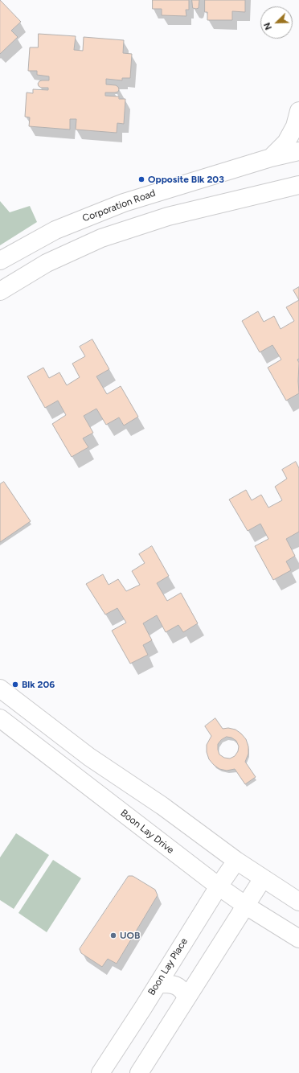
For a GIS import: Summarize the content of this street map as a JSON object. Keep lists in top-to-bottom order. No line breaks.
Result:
{"streets":{"street":["Corporation Road","Boon Lay Drive","Boon Lay Place"]},"crossings":[["Boon Lay Drive","Boon Lay Place"]],"places":["Opposite Blk 203","Blk 206","UOB"],"north":"bottom left"}
